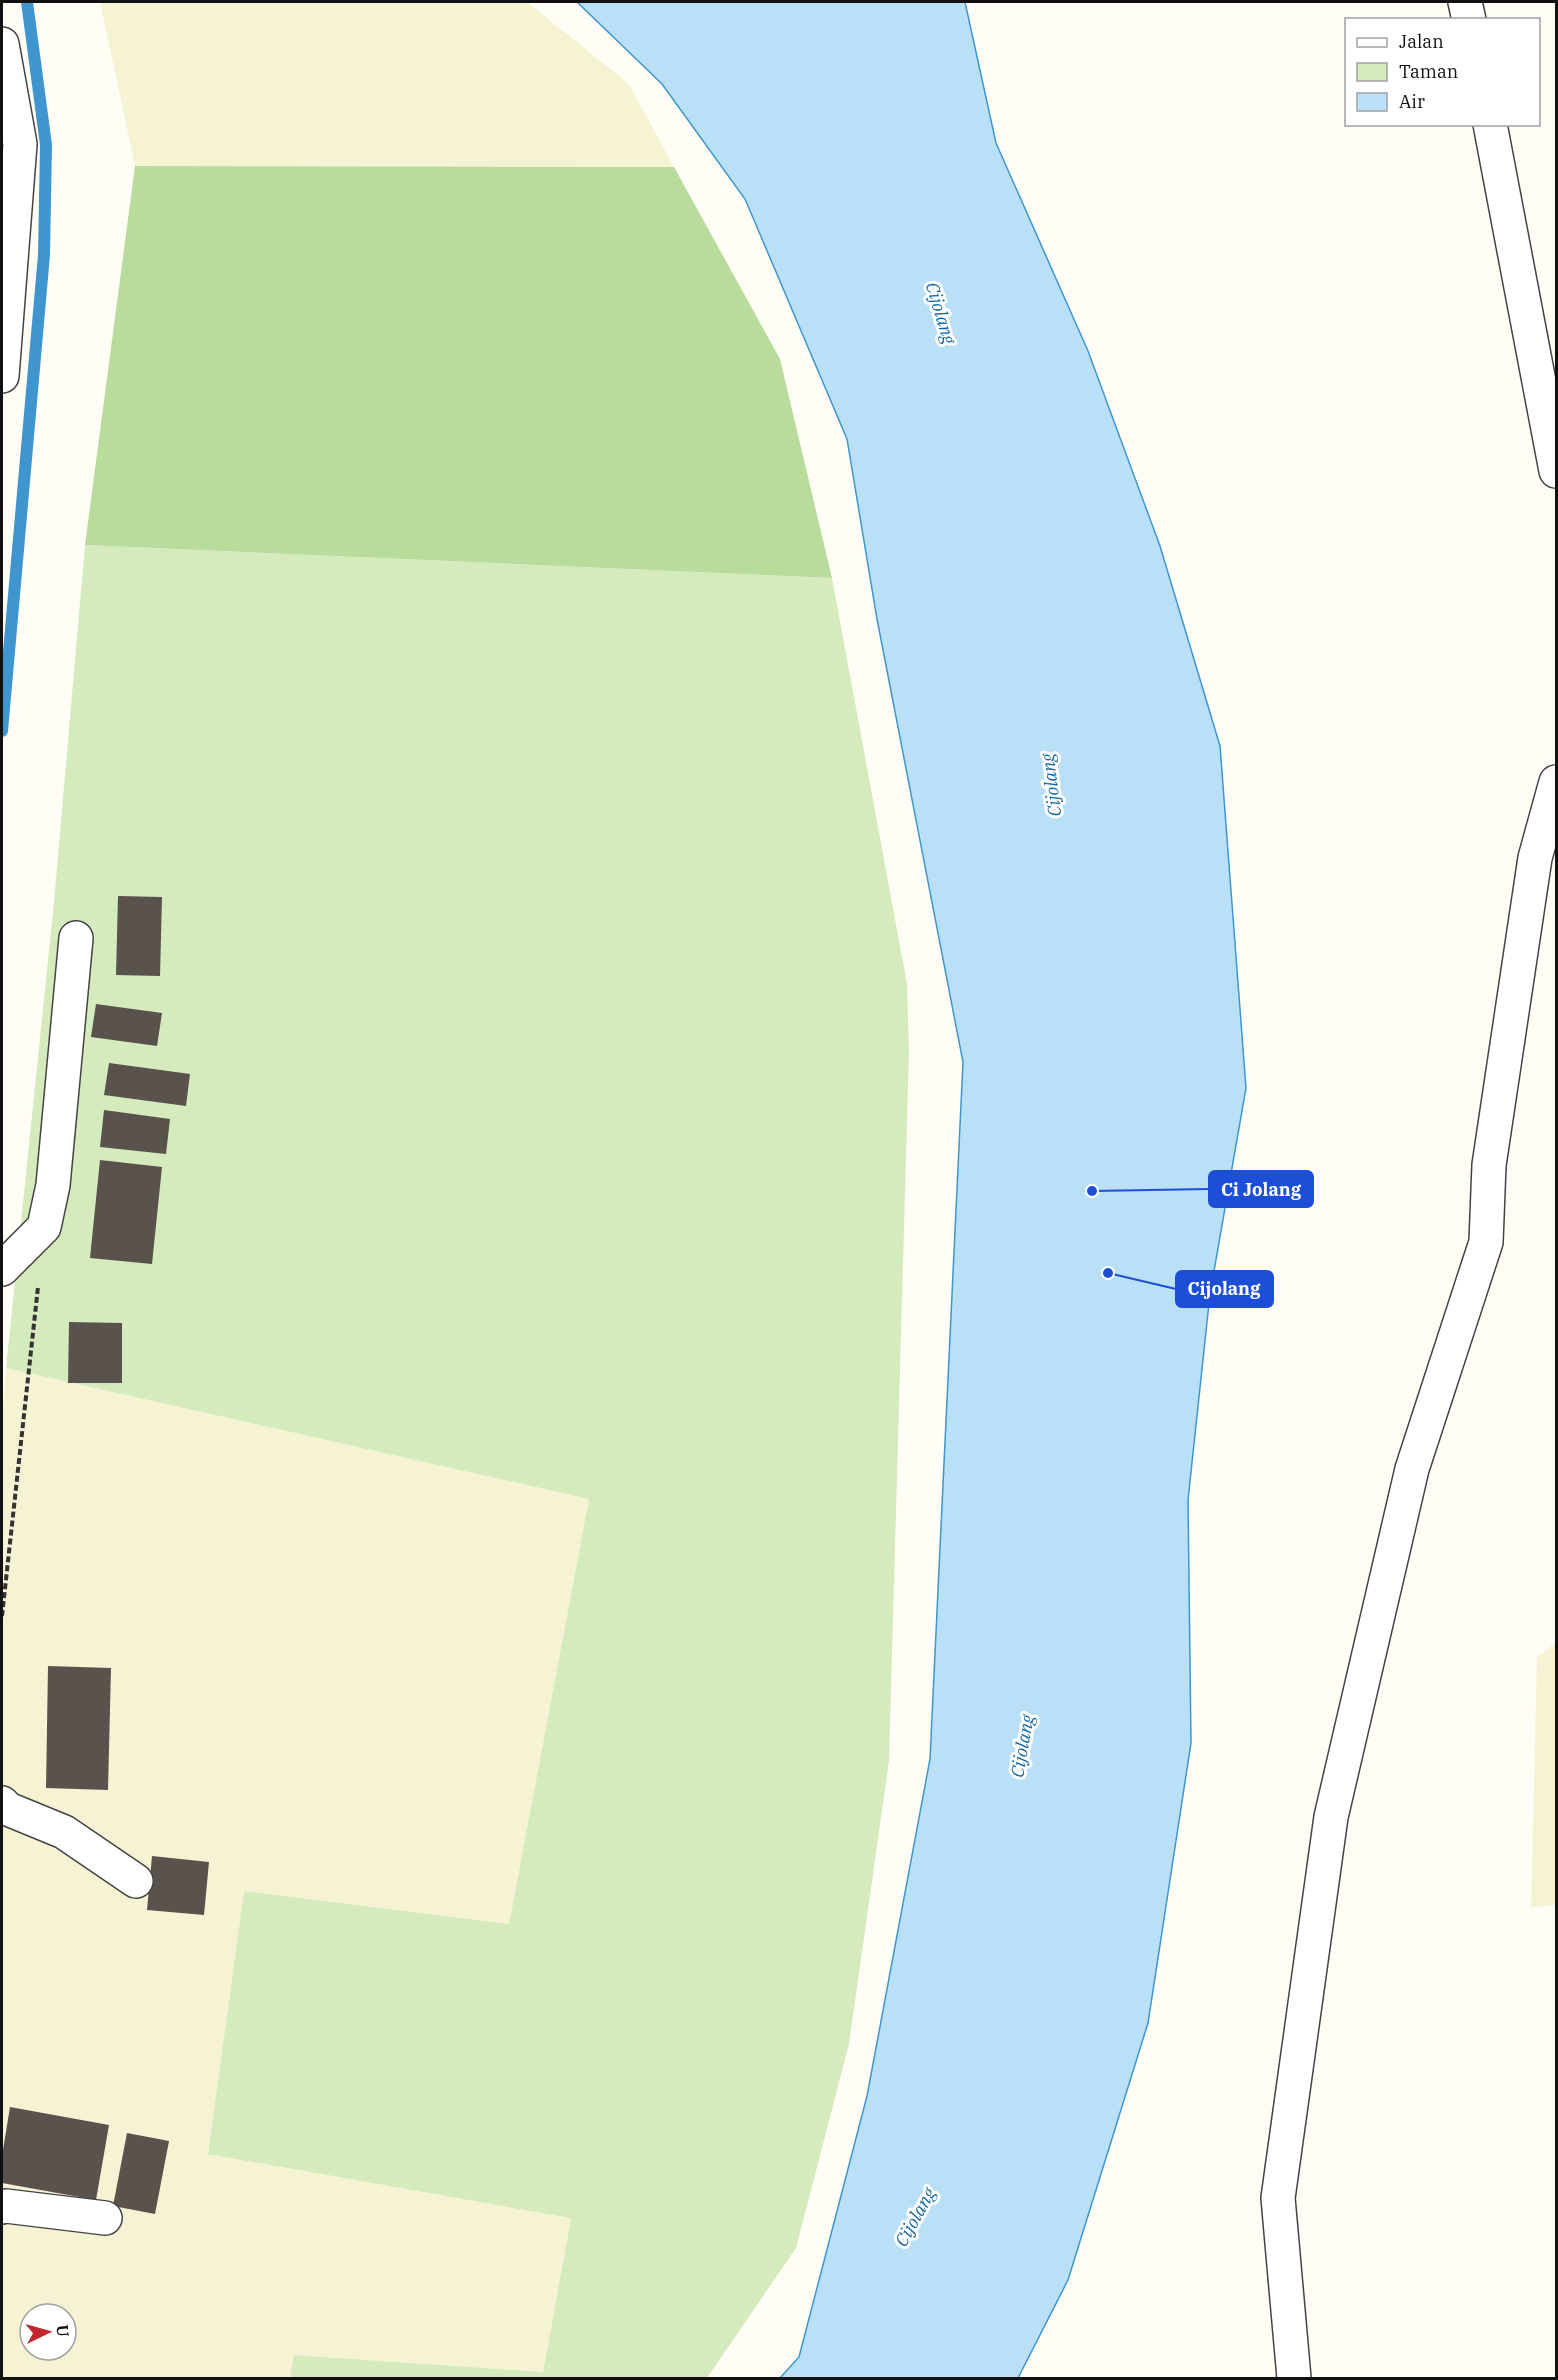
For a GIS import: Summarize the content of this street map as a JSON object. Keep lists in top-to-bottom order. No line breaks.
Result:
{"water":["Cijolang"],"places":["Ci Jolang","Cijolang"],"legend":["Jalan","Taman","Air"],"north":"right"}
